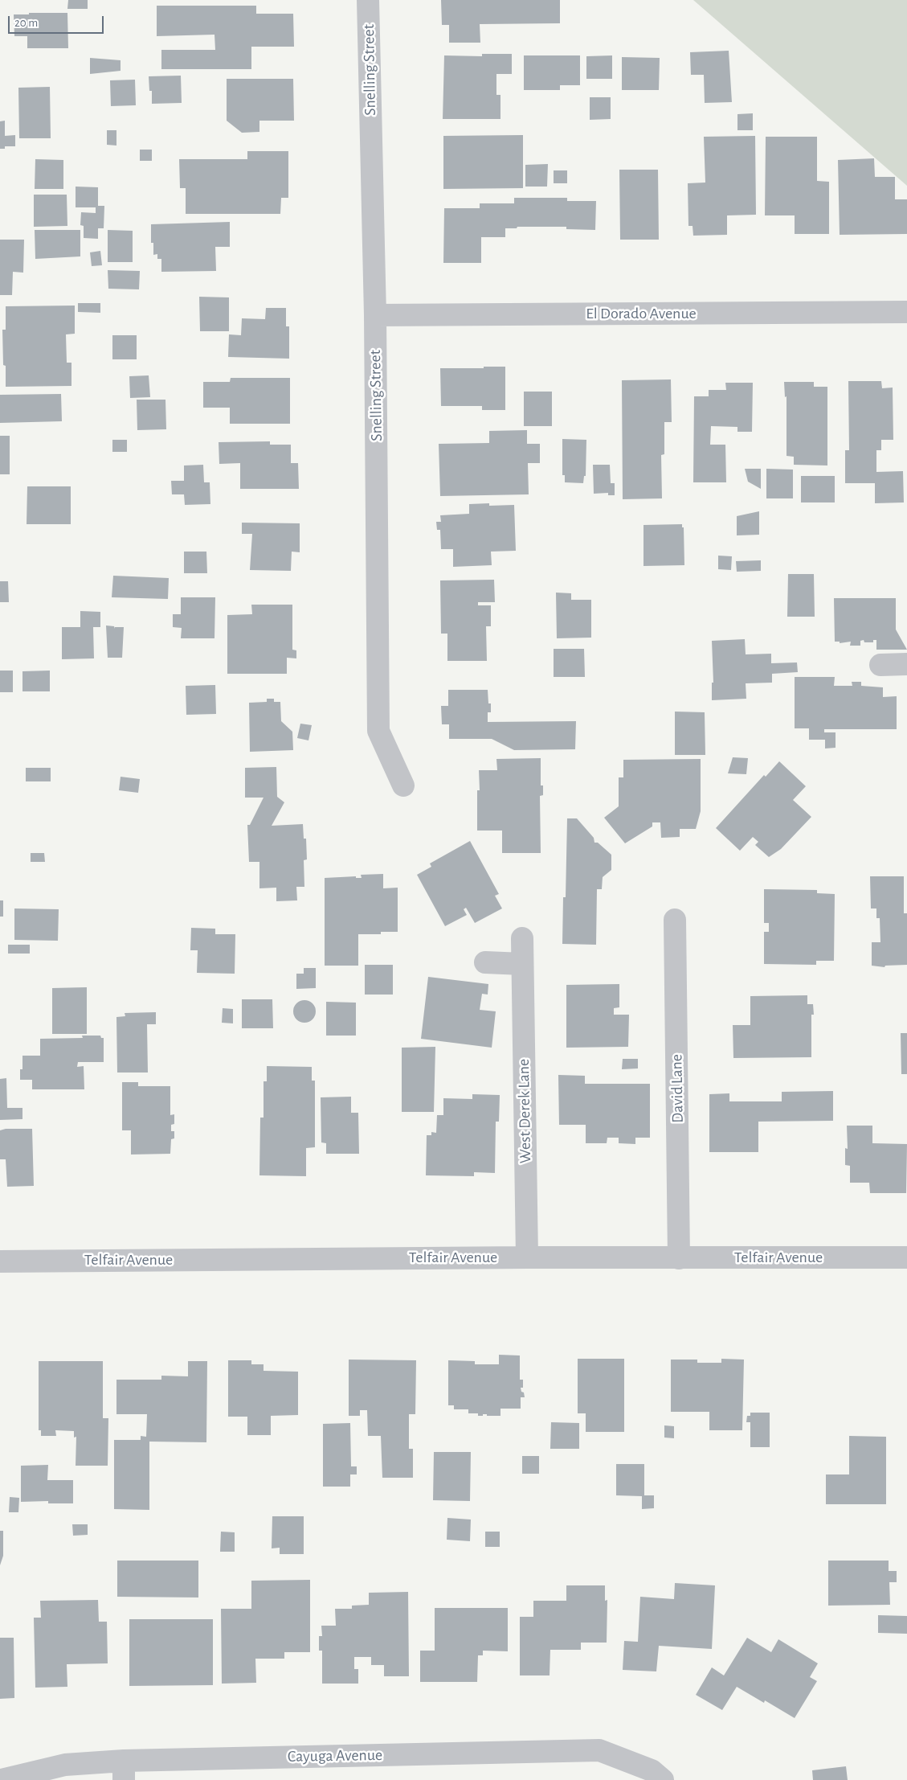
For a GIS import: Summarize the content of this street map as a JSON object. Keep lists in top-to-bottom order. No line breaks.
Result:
{"streets":{"street":["Snelling Street","El Dorado Avenue","David Lane","West Derek Lane","Telfair Avenue","Cayuga Avenue"]},"crossings":[["Snelling Street","El Dorado Avenue"],["David Lane","Telfair Avenue"],["West Derek Lane","Telfair Avenue"]],"scale_bar":"20 m"}
